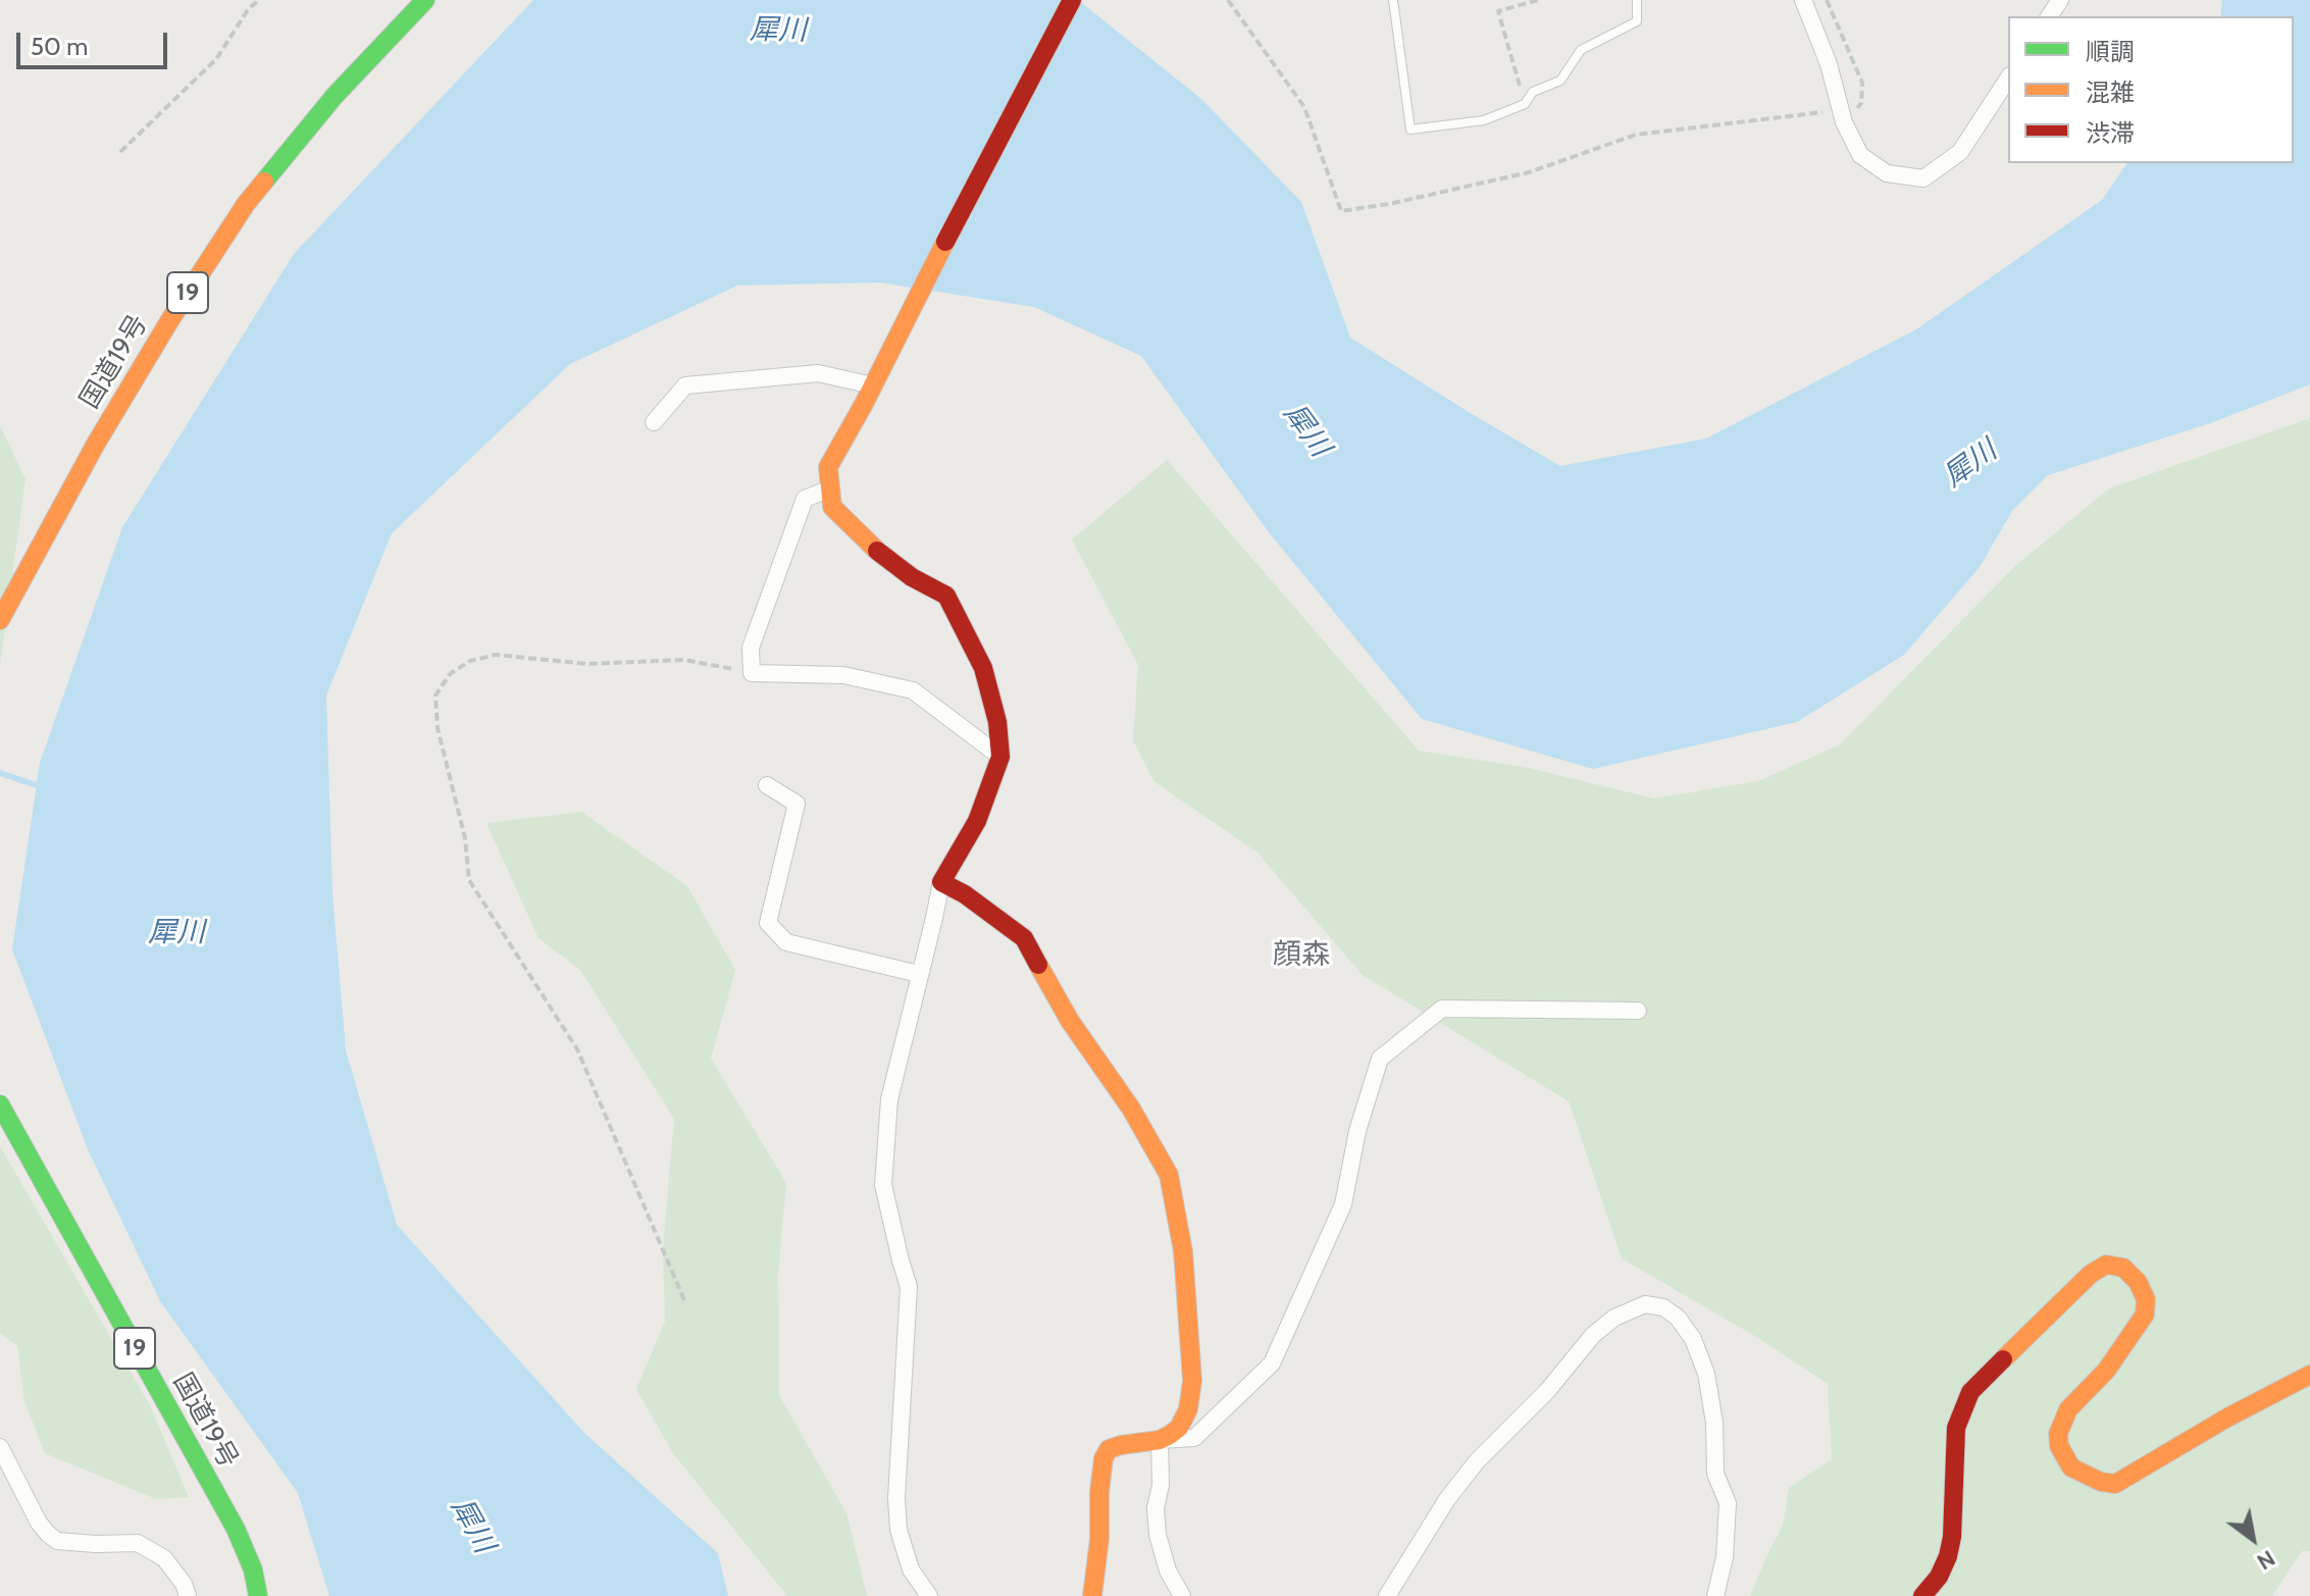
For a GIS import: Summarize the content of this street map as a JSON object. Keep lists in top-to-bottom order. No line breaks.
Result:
{"streets":{"main road":["19","国道19号"]},"districts":["顔森"],"water":["犀川"],"legend":["順調","混雑","渋滞"],"scale_bar":"50 m","north":"bottom right"}
